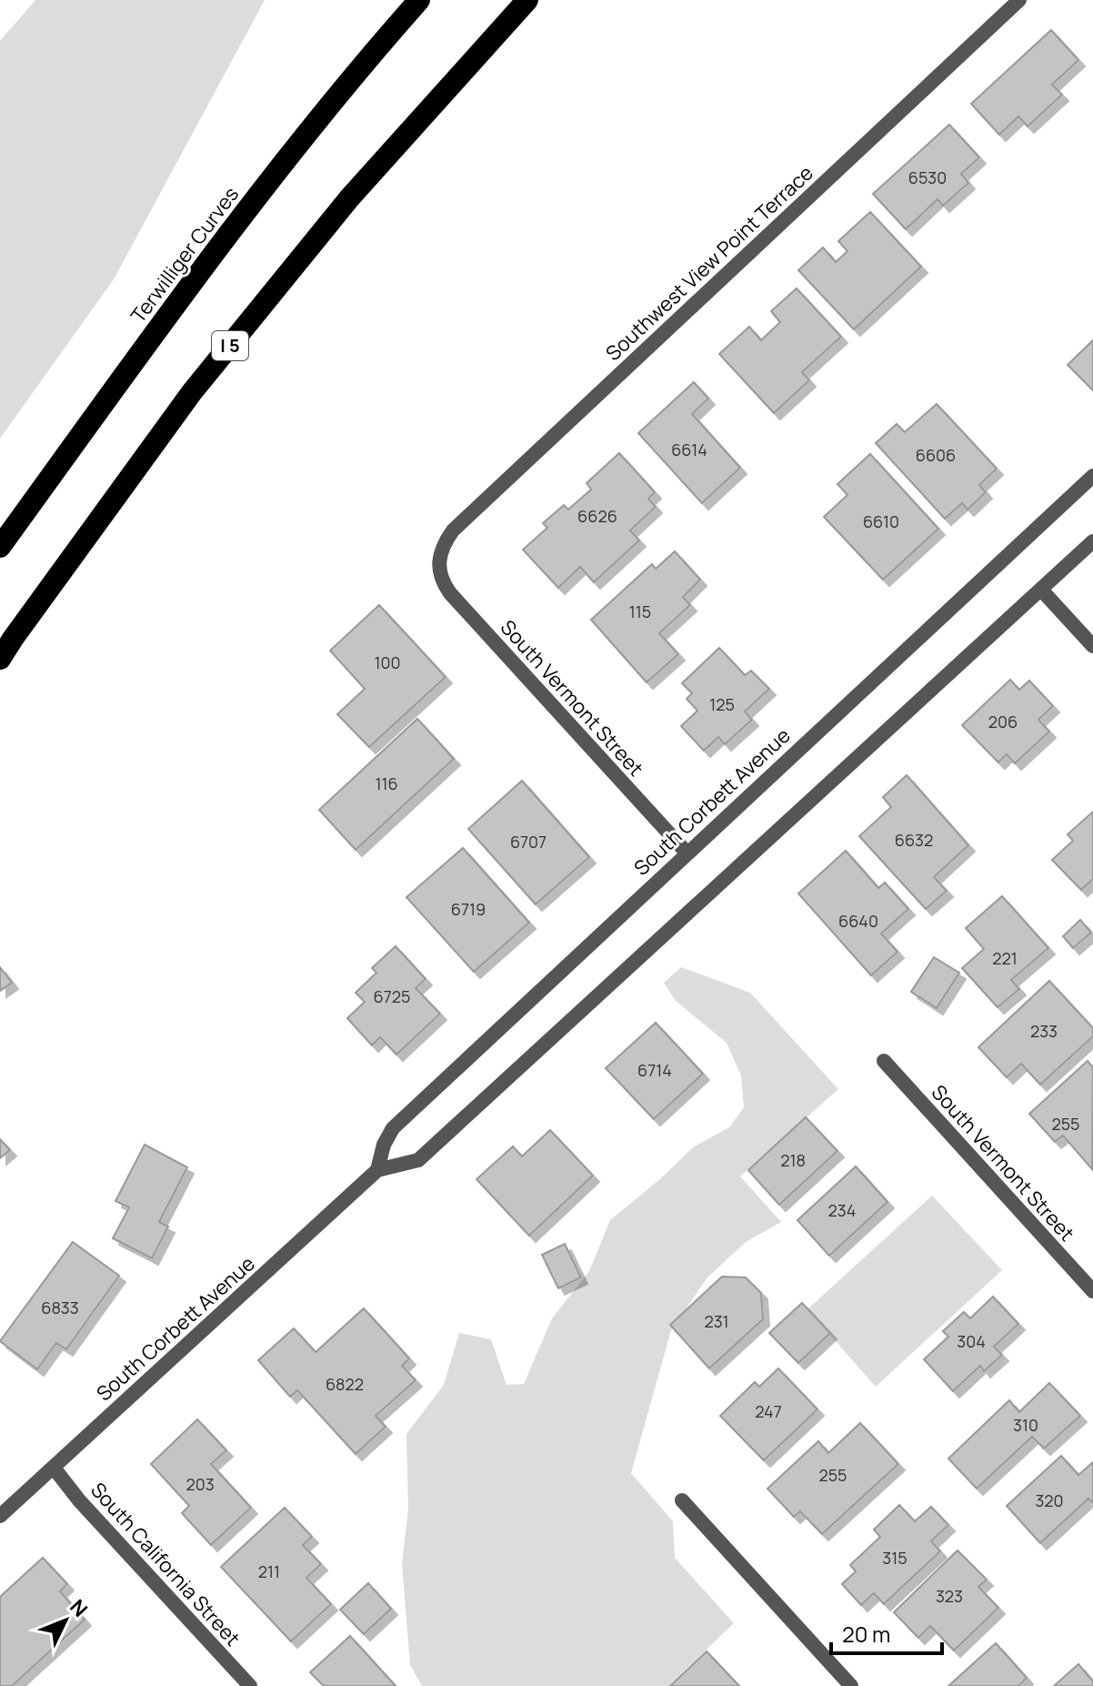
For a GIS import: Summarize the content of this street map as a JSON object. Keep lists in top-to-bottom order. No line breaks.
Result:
{"streets":{"highway":["Terwilliger Curves","I 5"],"street":["Southwest View Point Terrace","South Vermont Street","South Corbett Avenue","South California Street"]},"crossings":[["Southwest View Point Terrace","South Vermont Street"],["South Vermont Street","South Corbett Avenue"],["South Corbett Avenue","South California Street"]],"house_numbers":["6530","6614","6606","6626","6610","115","100","125","206","116","6632","6707","6719","6640","221","6725","233","6714","255","218","234","6833","231","304","6822","247","310","255","203","320","315","211","323"],"scale_bar":"20 m","north":"top right"}
